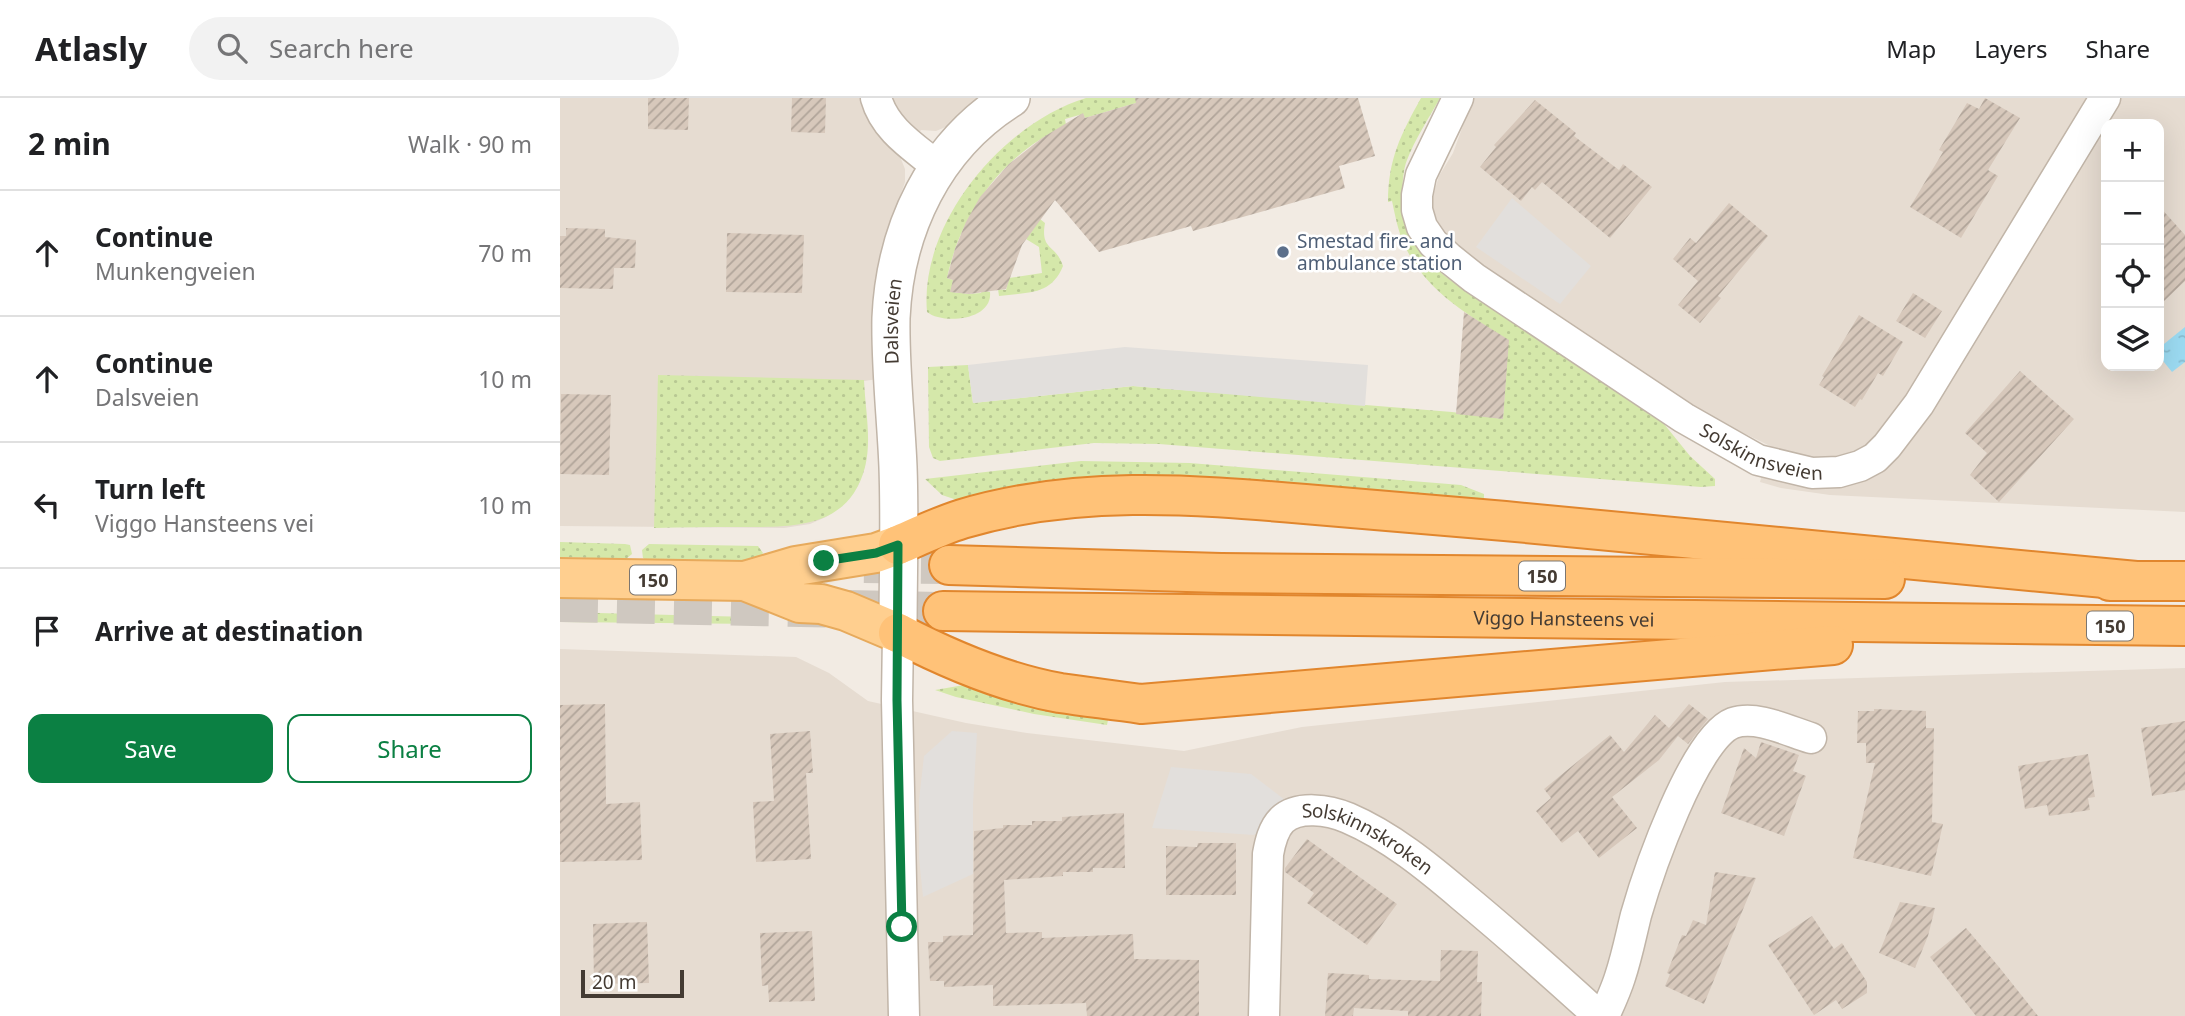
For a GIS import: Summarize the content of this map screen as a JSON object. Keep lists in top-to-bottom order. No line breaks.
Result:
{"streets":{"highway":["150","Viggo Hansteens vei"],"street":["Dalsveien","Solskinnsveien","Solskinnskroken"]},"crossings":[["Dalsveien","150"]],"places":["Smestad fire- and ambulance station"],"scale_bar":"20 m","page":{"header":"Atlasly","search":"Search here","nav":["Map","Layers","Share"],"heading":["2 min","Walk · 90 m"],"map_buttons":["+","−"],"list":[["Continue","Munkengveien","70 m"],["Continue","Dalsveien","10 m"],["Turn left","Viggo Hansteens vei","10 m"],"Arrive at destination"],"buttons":["Save","Share"],"scale":"20 m"}}
